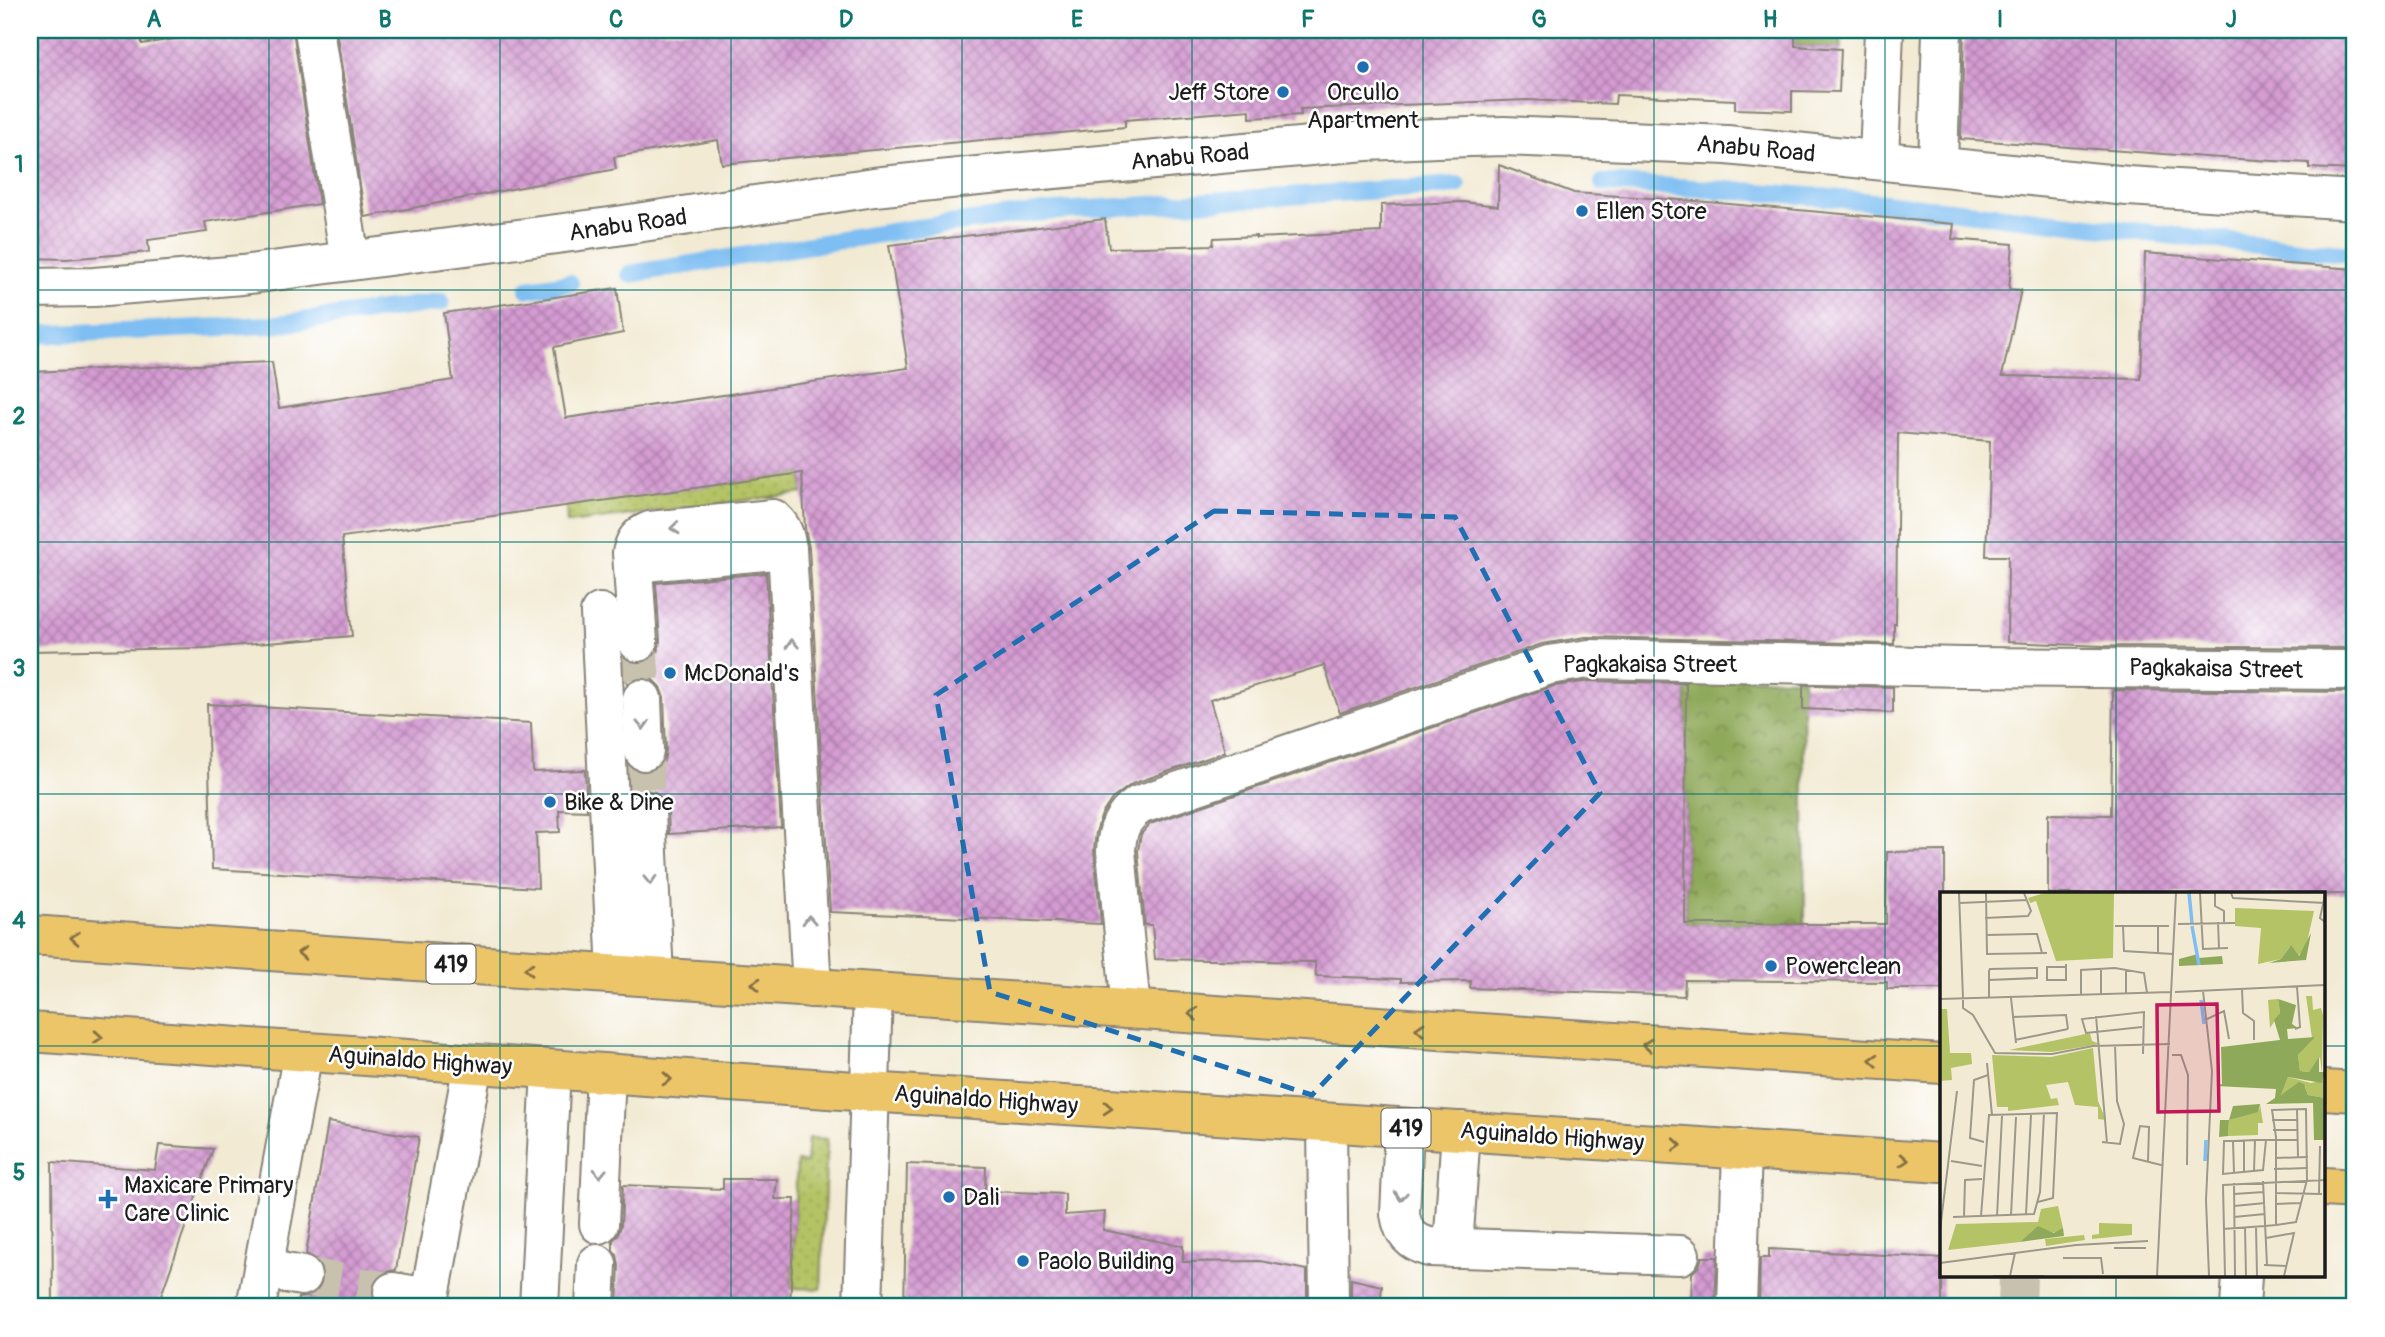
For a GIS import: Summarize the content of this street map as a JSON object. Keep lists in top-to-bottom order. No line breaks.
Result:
{"streets":{"highway":["419","Aguinaldo Highway"],"street":["Anabu Road","Pagkakaisa Street"]},"crossings":[["Pagkakaisa Street","419"]],"places":{"other":["Orcullo Apartment","Jeff Store","Ellen Store","McDonald's","Bike & Dine","Powerclean","Dali","Paolo Building"],"health":["Maxicare Primary Care Clinic"]},"grid":{"columns":["A","B","C","D","E","F","G","H","I","J"],"rows":["1","2","3","4","5"]}}
